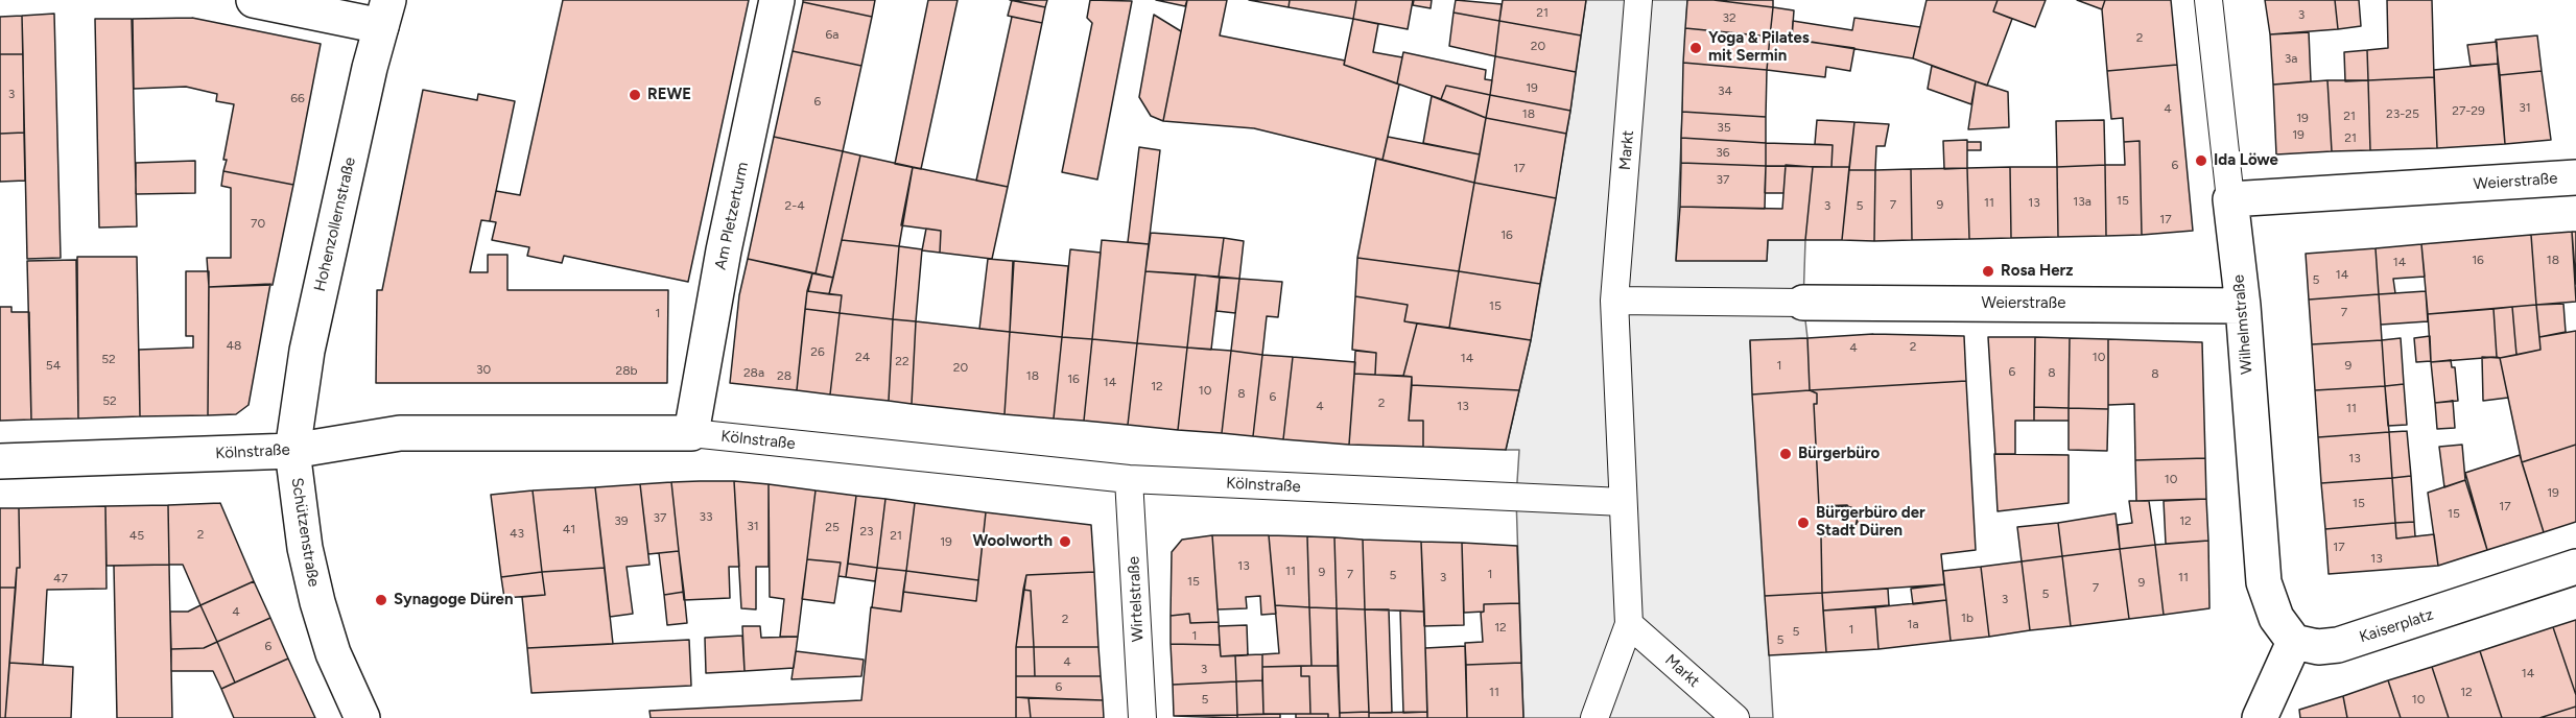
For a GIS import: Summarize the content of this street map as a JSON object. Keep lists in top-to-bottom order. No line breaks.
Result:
{"streets":{"street":["Markt","Weierstraße","Am Pletzerturm","Hohenzollernstraße","Wilhelmstraße","Kölnstraße","Schützenstraße","Wirtelstraße","Kaiserplatz"]},"crossings":[["Markt","Kölnstraße"],["Weierstraße","Wilhelmstraße"],["Am Pletzerturm","Kölnstraße"],["Hohenzollernstraße","Kölnstraße"],["Hohenzollernstraße","Schützenstraße"],["Wilhelmstraße","Kaiserplatz"],["Kölnstraße","Schützenstraße"],["Kölnstraße","Wirtelstraße"]],"places":["Yoga & Pilates mit Sermin","REWE","Ida Löwe","Rosa Herz","Bürgerbüro","Bürgerbüro der Stadt Düren","Woolworth","Synagoge Düren"],"house_numbers":["21","3","32","6a","2","20","3a","19","34","3","66","6","31","4","27-29","18","23-25","21","19","35","19","21","36","6","17","37","15","13a","11","13","7","9","2-4","3","5","17","70","16","16","18","14","14","5","15","7","1","48","2","4","26","24","10","14","52","22","54","1","9","20","30","28b","6","28a","8","8","28","18","16","14","12","10","8","6","52","2","4","13","11","13","10","19","15","17","15","33","37","39","12","31","25","41","23","43","2","45","21","19","17","13","13","11","9","7","1","5","3","11","47","15","9","7","5","3","4","1b","2","1a","12","1","5","1","5","6","4","3","14","6","11","12","5","10"]}
